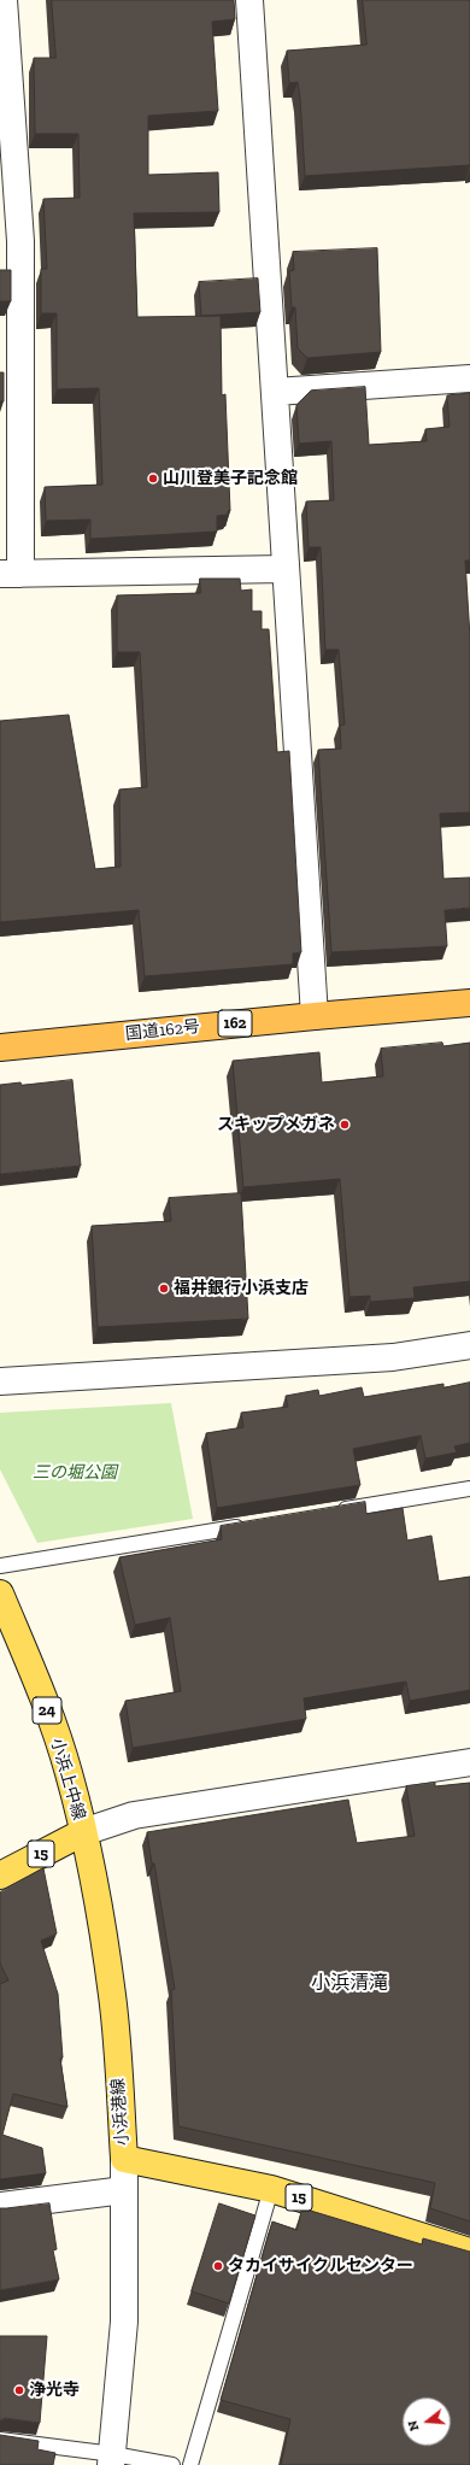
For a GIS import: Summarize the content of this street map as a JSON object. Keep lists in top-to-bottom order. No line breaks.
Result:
{"streets":{"highway":["162","国道162号"],"main road":["24","小浜上中線","15","小浜港線"]},"crossings":[["小浜上中線","15"],["小浜上中線","小浜港線"],["15","小浜港線"]],"districts":["小浜清滝"],"parks":["三の堀公園"],"places":["山川登美子記念館","スキップメガネ","福井銀行小浜支店","タカイサイクルセンター","浄光寺"],"north":"left"}
